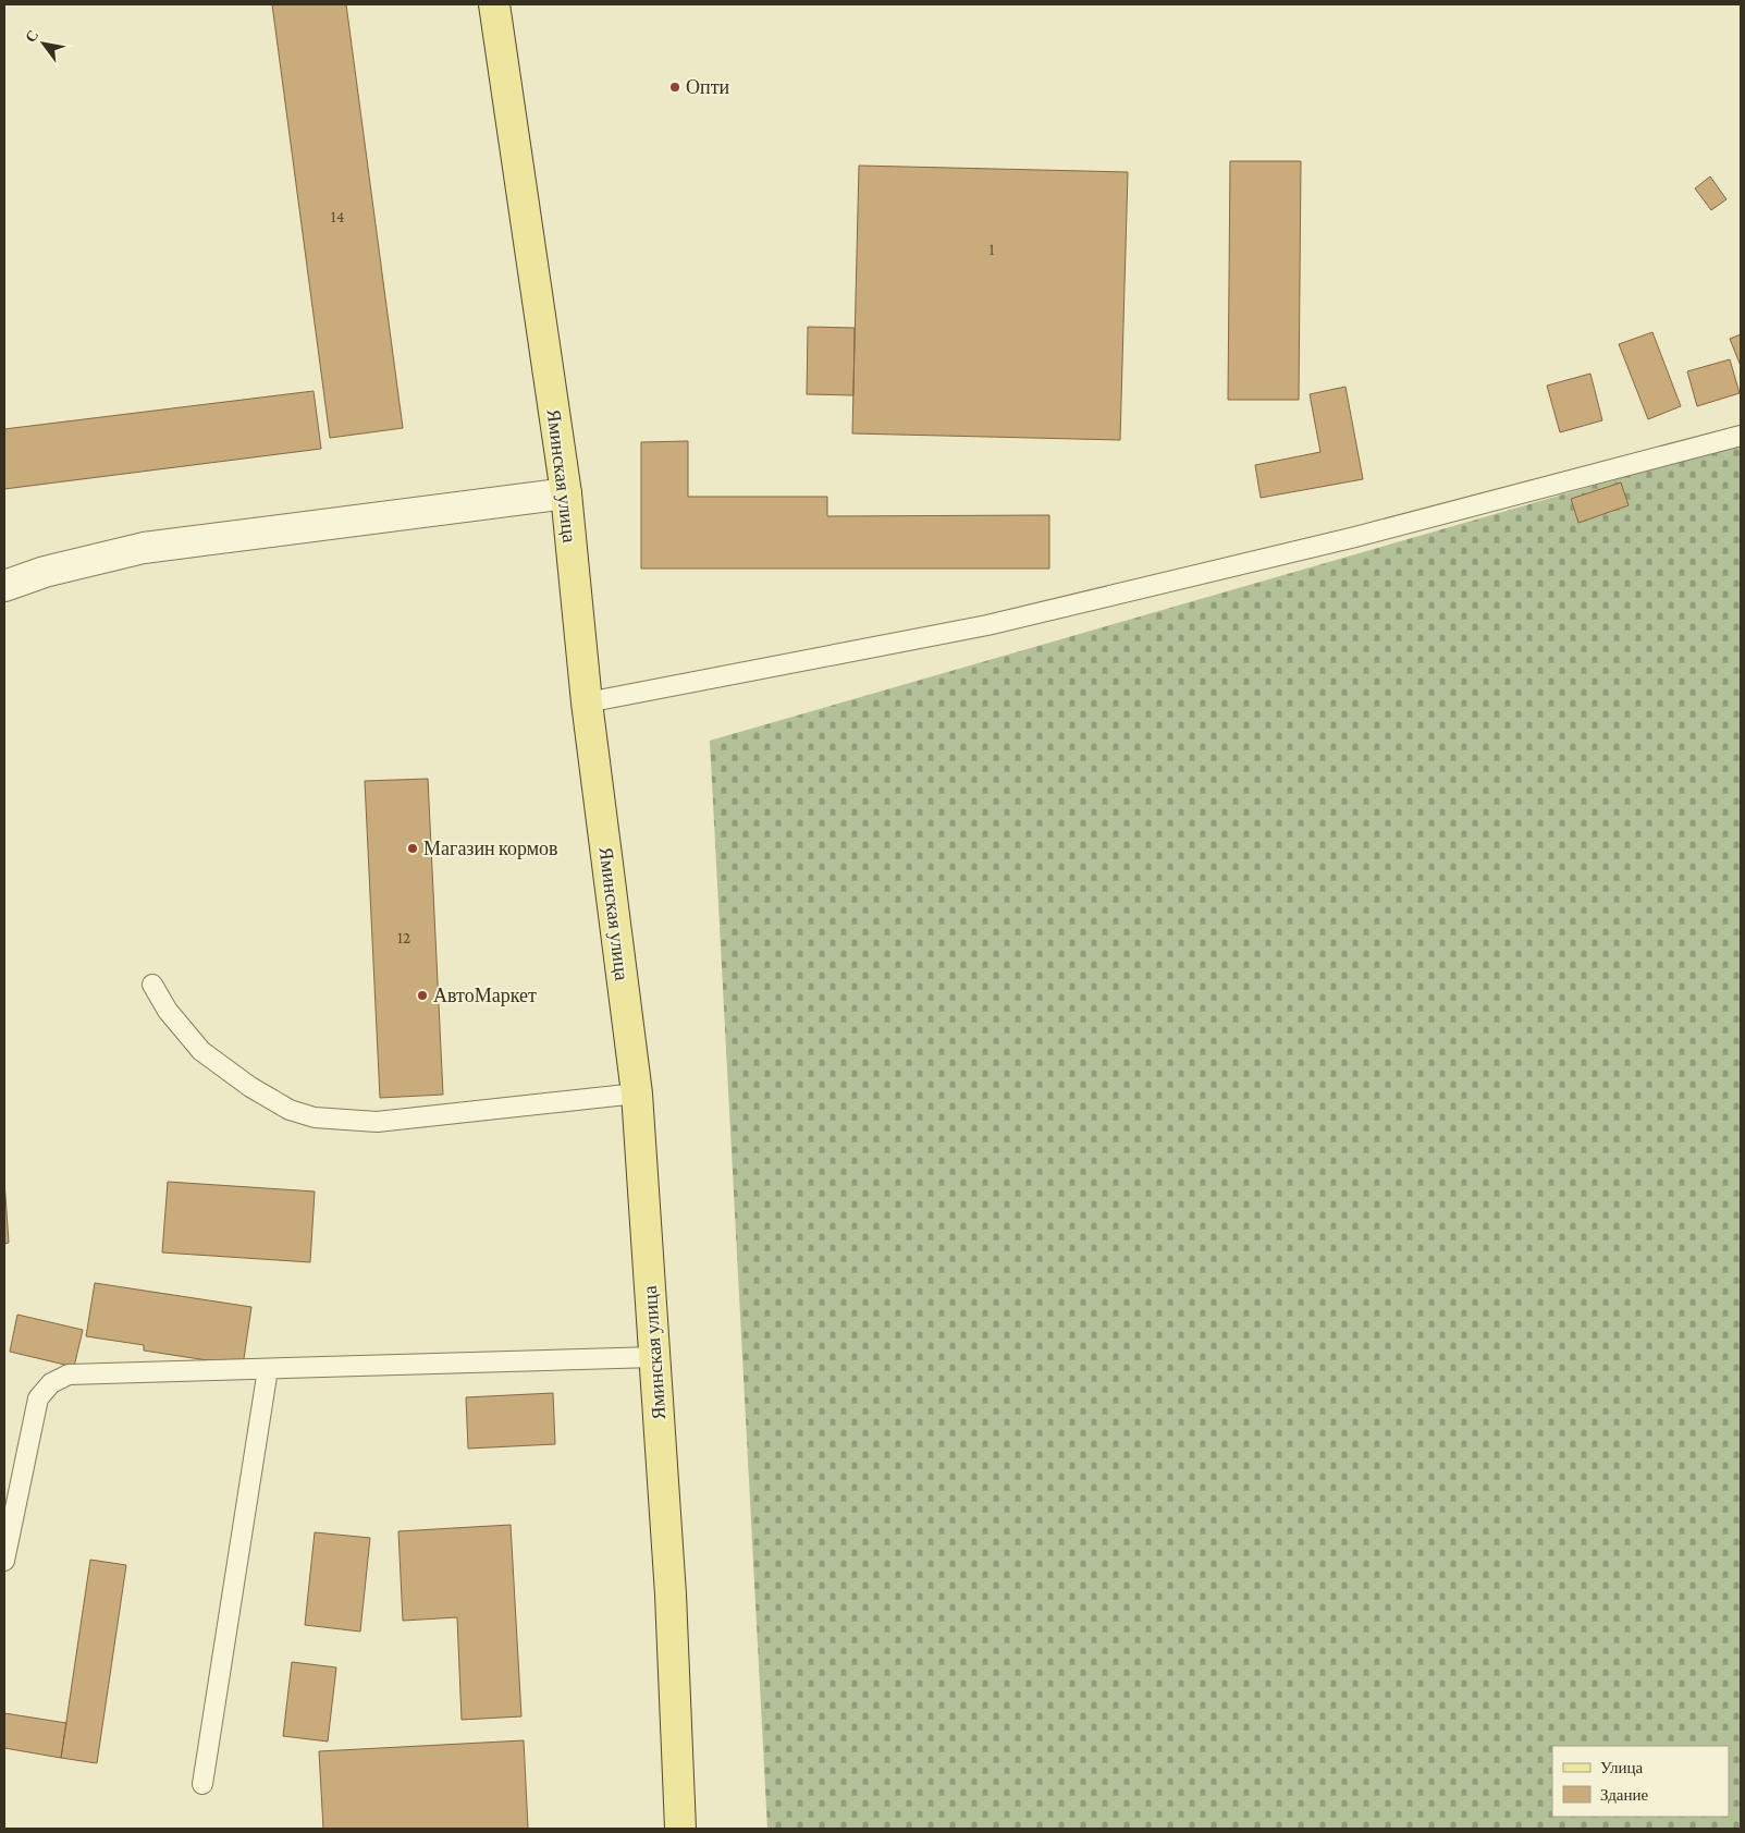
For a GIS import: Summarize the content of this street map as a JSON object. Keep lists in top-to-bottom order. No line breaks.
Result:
{"streets":{"main road":["Яминская улица"]},"places":["Опти","Магазин кормов","АвтоМаркет"],"house_numbers":["14","1","12"],"legend":["Улица","Здание"],"north":"top left"}
